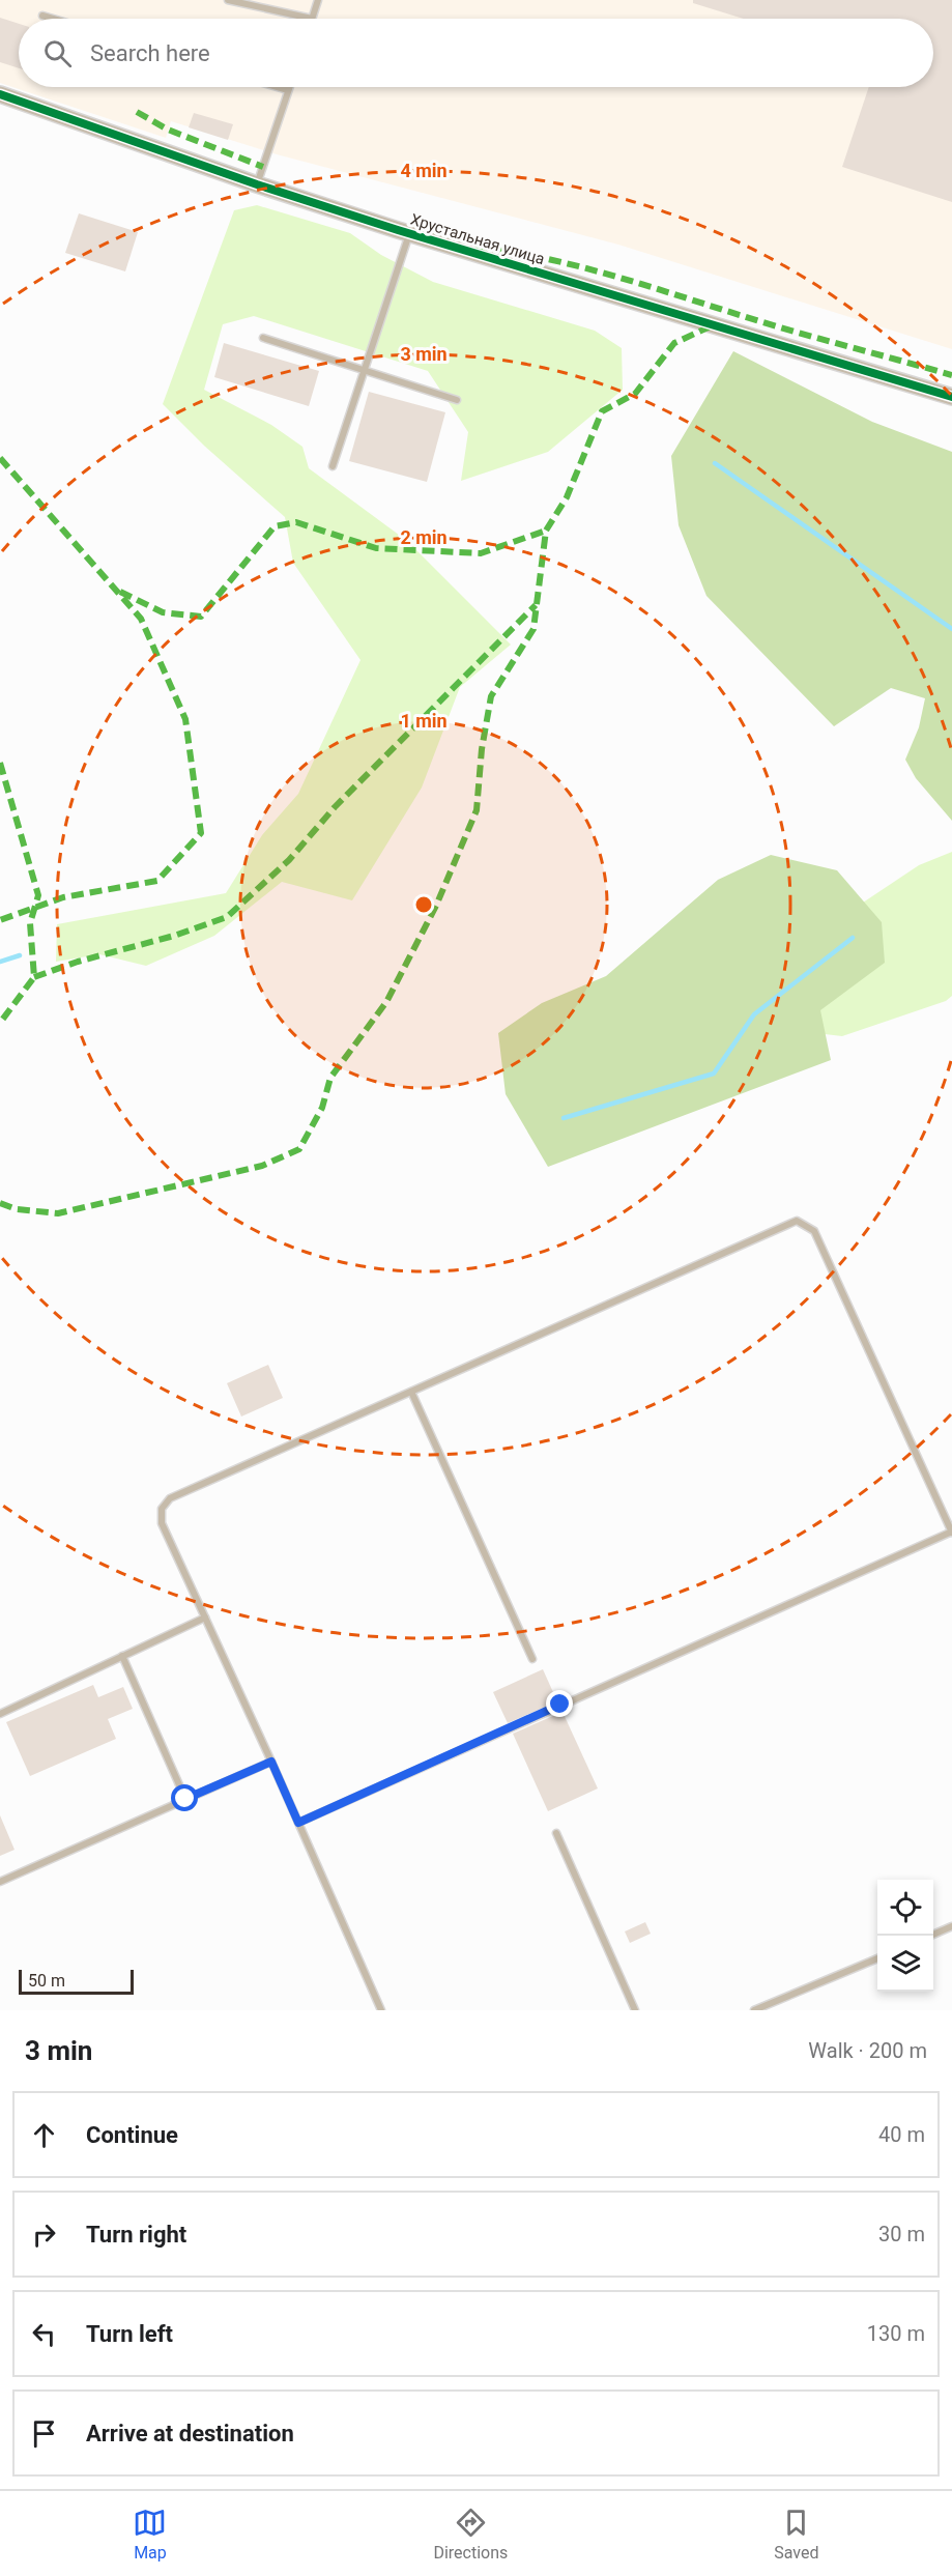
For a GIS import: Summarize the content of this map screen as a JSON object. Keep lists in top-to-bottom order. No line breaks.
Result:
{"streets":{"street":["Хрустальная улица"]},"scale_bar":"50 m","page":{"search":"Search here","scale":"50 m","heading":["3 min","Walk · 200 m"],"list":[["Continue","40 m"],["Turn right","30 m"],["Turn left","130 m"],"Arrive at destination"],"nav":["Map","Directions","Saved"]},"rings":["4 min","3 min","2 min","1 min"]}
